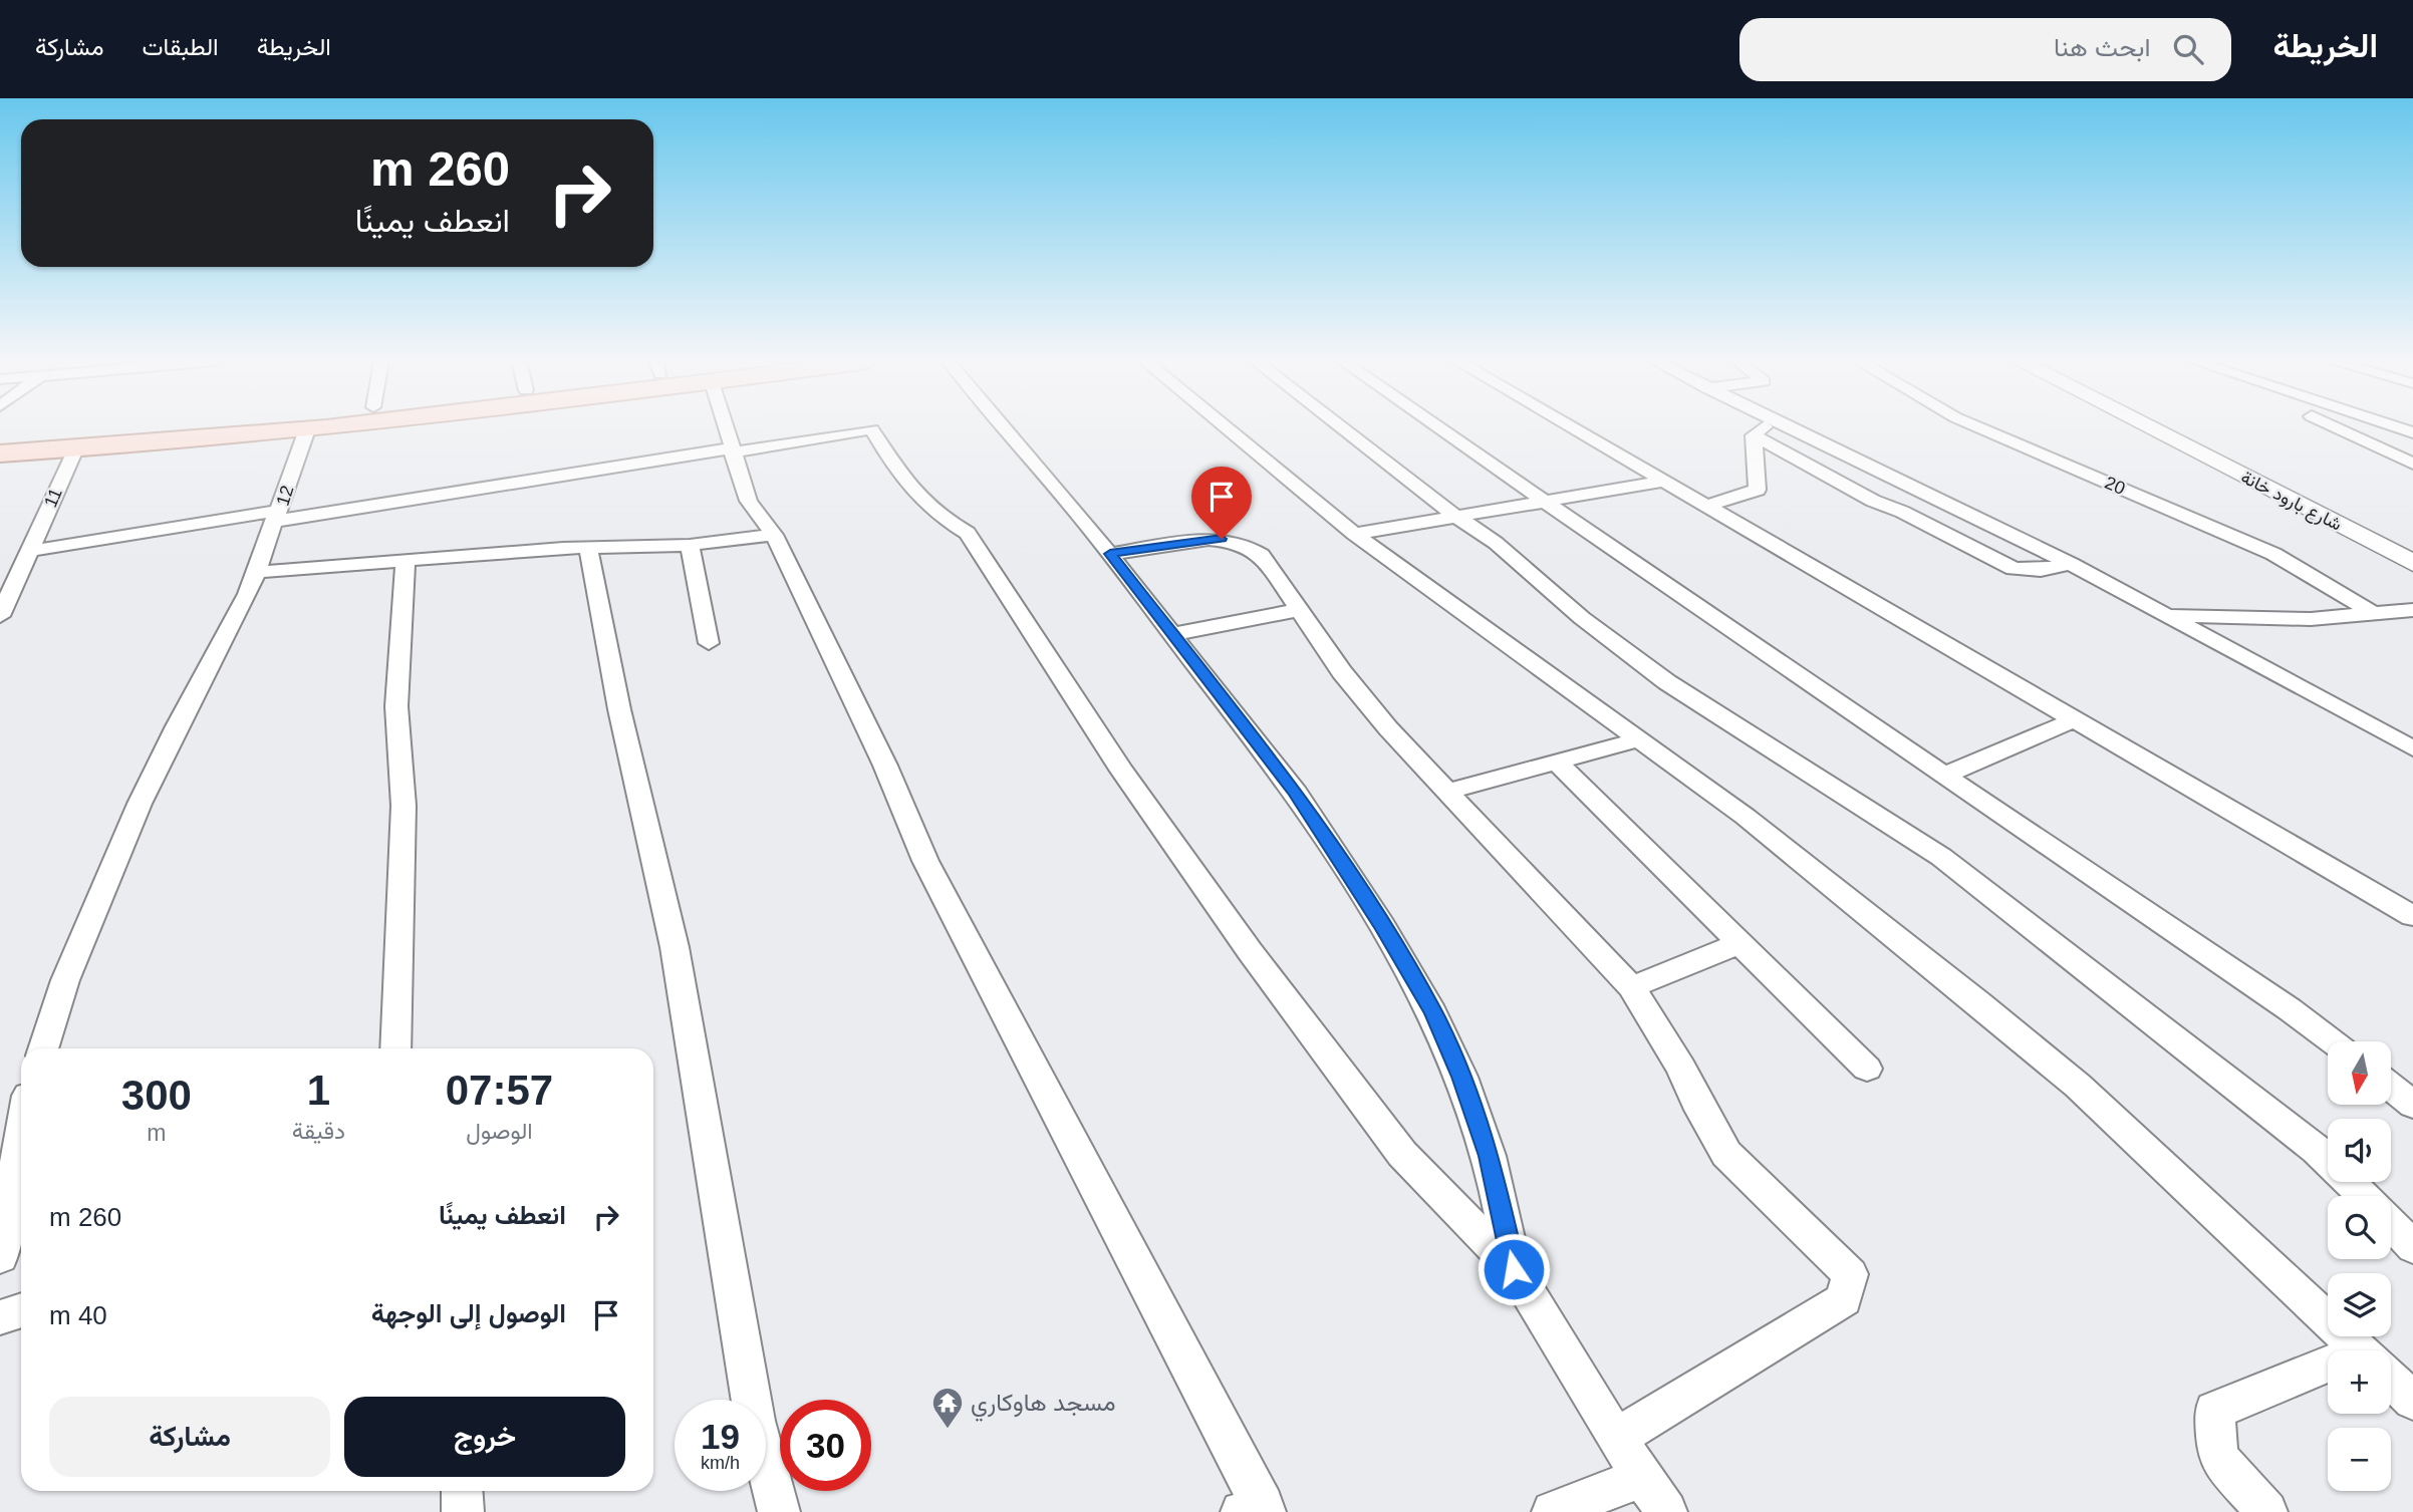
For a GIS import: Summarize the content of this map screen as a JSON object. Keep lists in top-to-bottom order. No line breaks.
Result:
{"streets":{"main road":["شارع بارود خانة"],"street":["20","12","11"]},"places":{"temple":["مسجد هاوكاري"]},"north":"bottom","page":{"header":"الخريطة","search":"ابحث هنا","nav":["الخريطة","الطبقات","مشاركة"],"turn":["260 m","انعطف يمينًا"],"map_buttons":["+","−"],"eta":["07:57","الوصول","1","دقيقة","300","m"],"list":[{"name":"انعطف يمينًا","value":"260 m"},{"name":"الوصول إلى الوجهة","value":"40 m"}],"buttons":["خروج","مشاركة"],"speed":"19 km/h","limit":"30"}}
